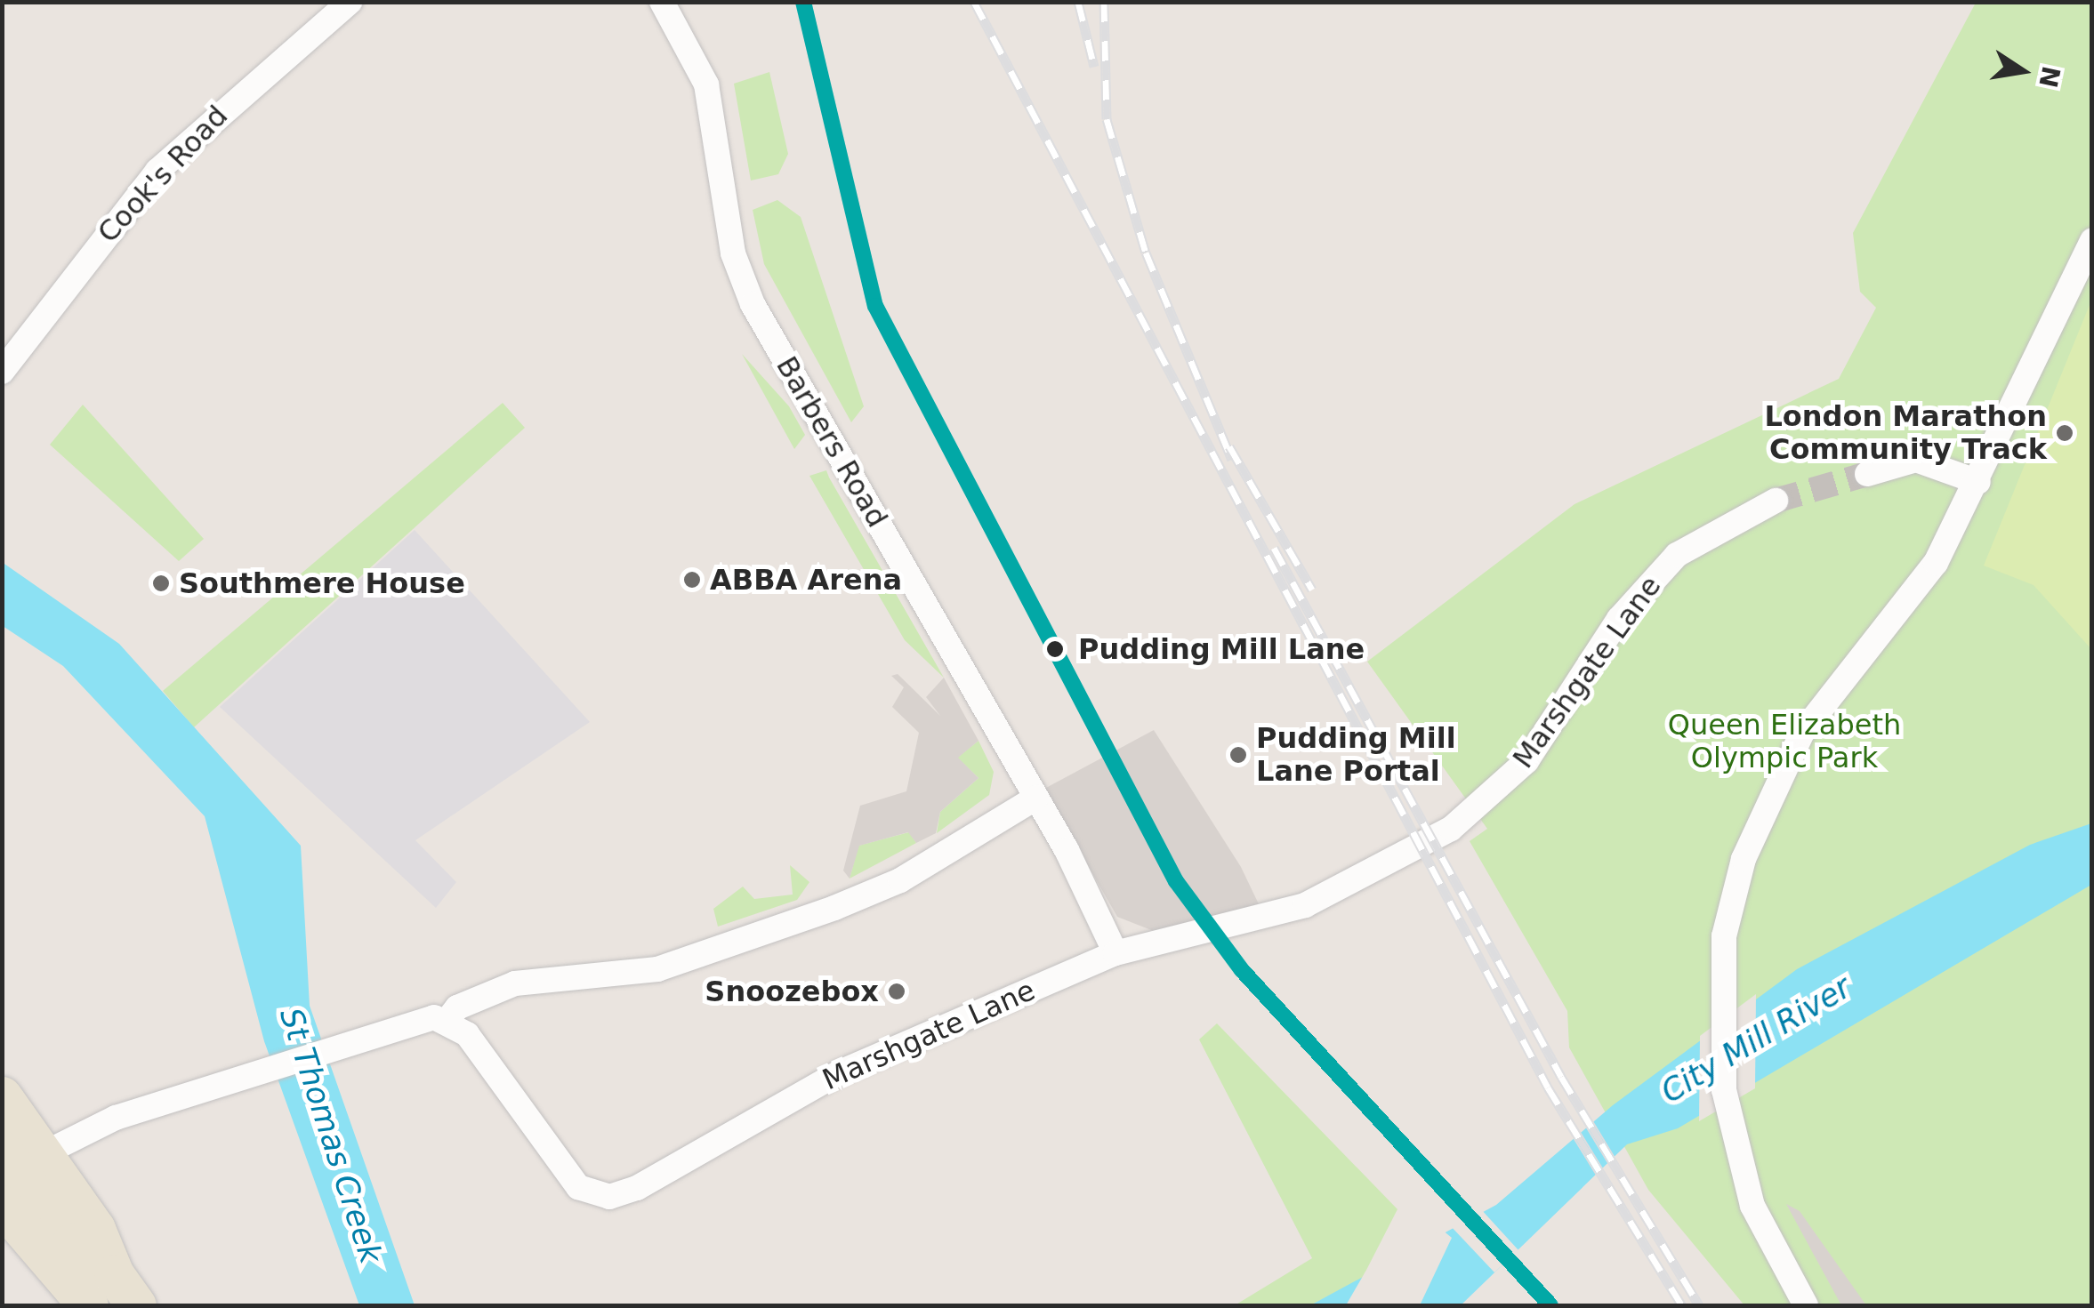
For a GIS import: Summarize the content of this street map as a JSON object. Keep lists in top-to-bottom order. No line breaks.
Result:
{"streets":{"street":["Cook's Road","Barbers Road","Marshgate Lane"]},"crossings":[["Barbers Road","Marshgate Lane"]],"water":["City Mill River","St Thomas Creek"],"parks":["Queen Elizabeth Olympic Park"],"places":["London Marathon Community Track","ABBA Arena","Southmere House","Pudding Mill Lane","Pudding Mill Lane Portal","Snoozebox"],"north":"right"}
